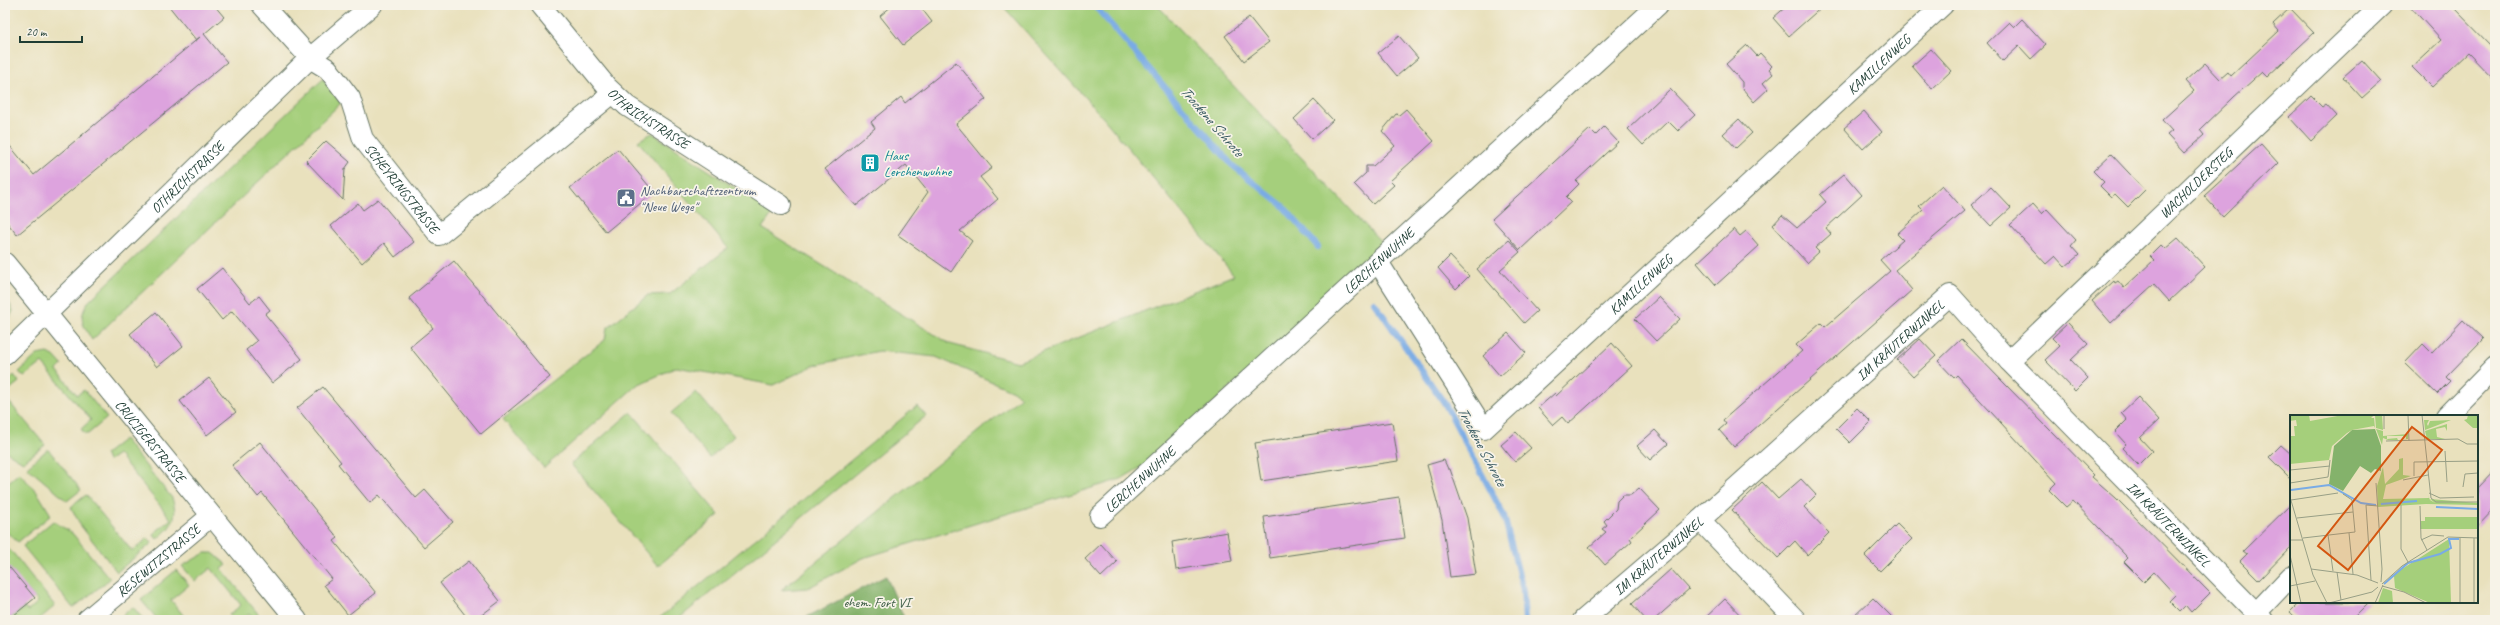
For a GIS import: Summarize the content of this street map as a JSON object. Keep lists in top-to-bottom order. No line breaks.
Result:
{"streets":{"street":["KAMILLENWEG","OTHRICHSTRASSE","WACHOLDERSTEG","SCHEYRINGSTRASSE","LERCHENWUHNE","IM KRÄUTERWINKEL","CRUCIGERSTRASSE","RESEWITZSTRASSE"]},"crossings":[["KAMILLENWEG","LERCHENWUHNE"],["OTHRICHSTRASSE","SCHEYRINGSTRASSE"],["OTHRICHSTRASSE","CRUCIGERSTRASSE"],["WACHOLDERSTEG","IM KRÄUTERWINKEL"],["CRUCIGERSTRASSE","RESEWITZSTRASSE"]],"water":["Trockene Schrote"],"parks":["ehem. Fort VI"],"places":{"building":["Haus Lerchenwuhne"],"public building":["Nachbarschaftszentrum \"Neue Wege\""]},"scale_bar":"20 m"}
